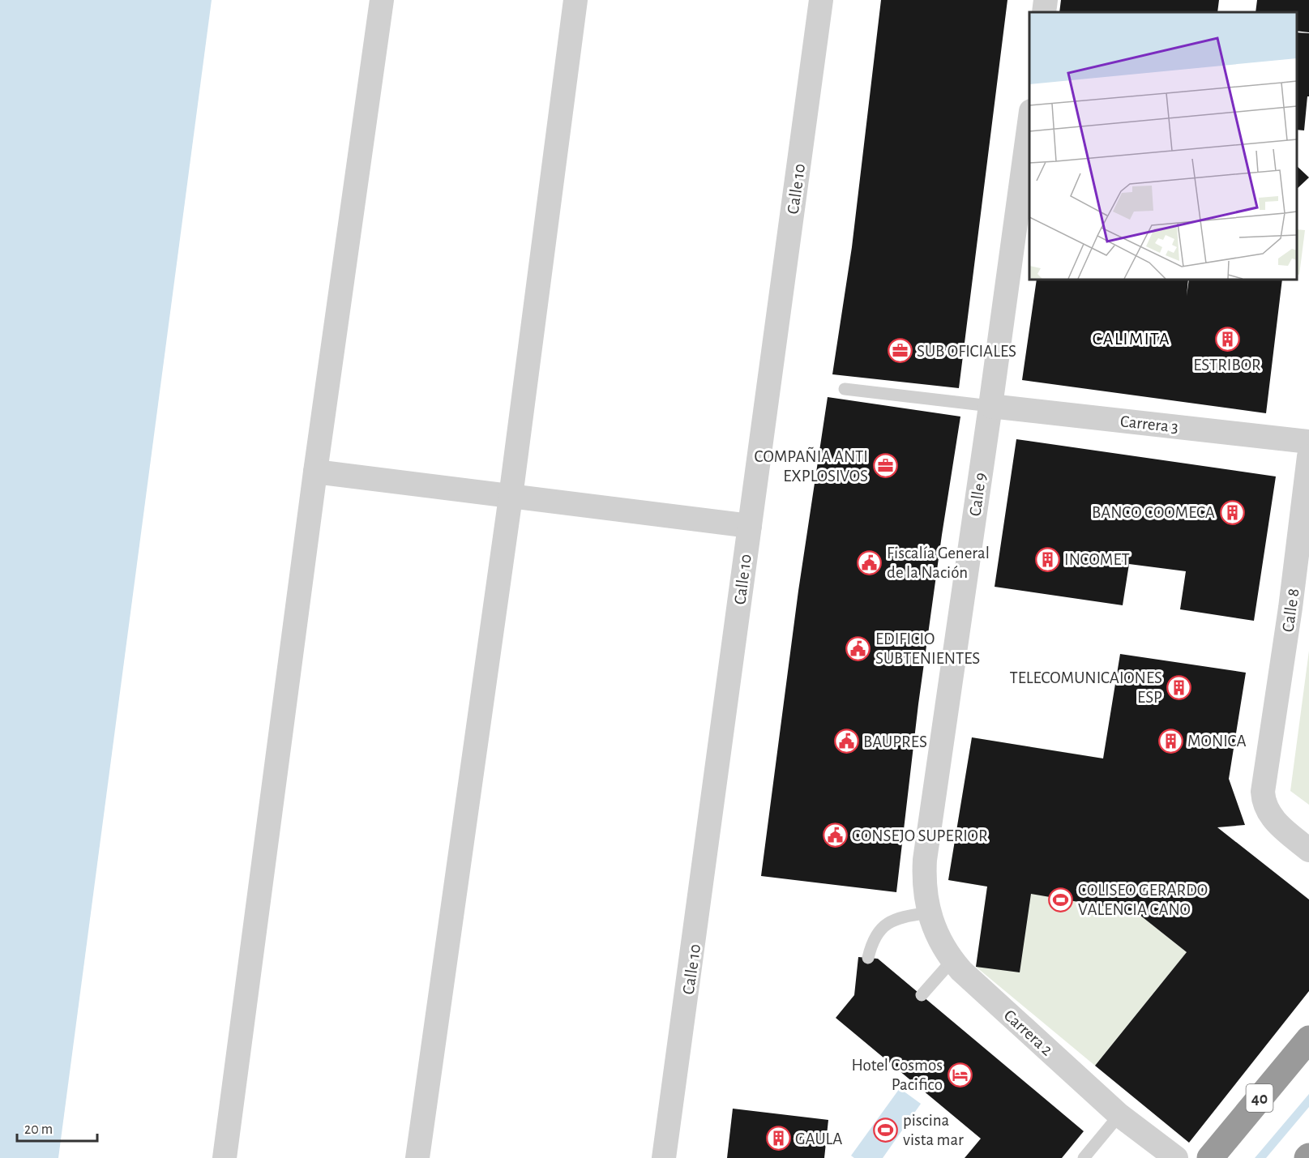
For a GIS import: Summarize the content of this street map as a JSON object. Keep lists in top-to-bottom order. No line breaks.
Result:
{"streets":{"highway":["40"],"street":["Calle 10","Carrera 3","Calle 9","Calle 8","Carrera 2"]},"crossings":[["Carrera 3","Calle 9"],["Calle 9","Carrera 2"]],"districts":["CALIMITA"],"places":{"building":["ESTRIBOR","BANCO COOMECA","INCOMET","TELECOMUNICAIONES ESP","MONICA","GAULA"],"office":["SUB OFICIALES","COMPAÑIA ANTI EXPLOSIVOS"],"public building":["Fiscalía General de la Nación","EDIFICIO SUBTENIENTES","BAUPRES","CONSEJO SUPERIOR"],"sports":["COLISEO GERARDO VALENCIA CANO","piscina vista mar"],"hotel":["Hotel Cosmos Pacifico"]},"scale_bar":"20 m"}
